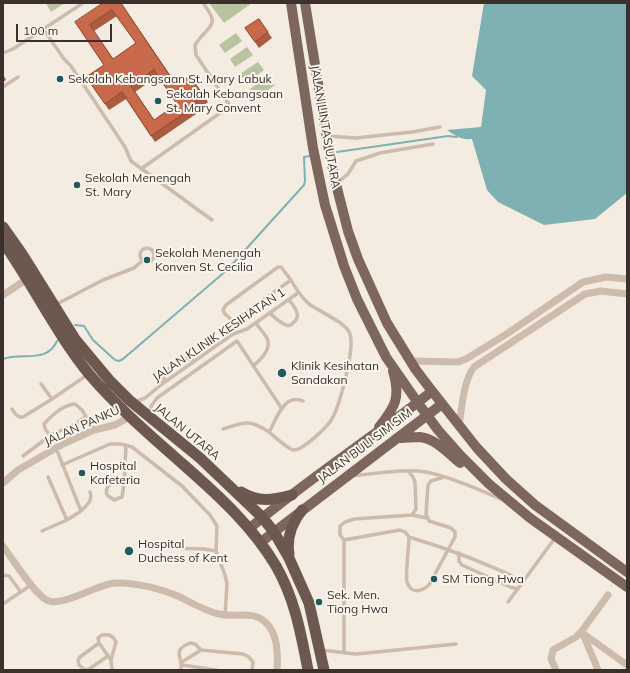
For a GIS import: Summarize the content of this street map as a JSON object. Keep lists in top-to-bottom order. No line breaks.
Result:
{"streets":{"highway":["JALAN UTARA"],"main road":["JALAN LINTAS UTARA","JALAN BULI SIM SIM"],"street":["JALAN PANKU"],"lane":["JALAN KLINIK KESIHATAN 1"]},"crossings":[["JALAN LINTAS UTARA","JALAN BULI SIM SIM"],["JALAN KLINIK KESIHATAN 1","JALAN UTARA"],["JALAN PANKU","JALAN UTARA"],["JALAN UTARA","JALAN BULI SIM SIM"]],"places":["Sekolah Kebangsaan St. Mary Labuk","Sekolah Kebangsaan St. Mary Convent","Sekolah Menengah St. Mary","Sekolah Menengah Konven St. Cecilia","Klinik Kesihatan Sandakan","Hospital Kafeteria","Hospital Duchess of Kent","SM Tiong Hwa","Sek. Men. Tiong Hwa"],"scale_bar":"100 m"}
